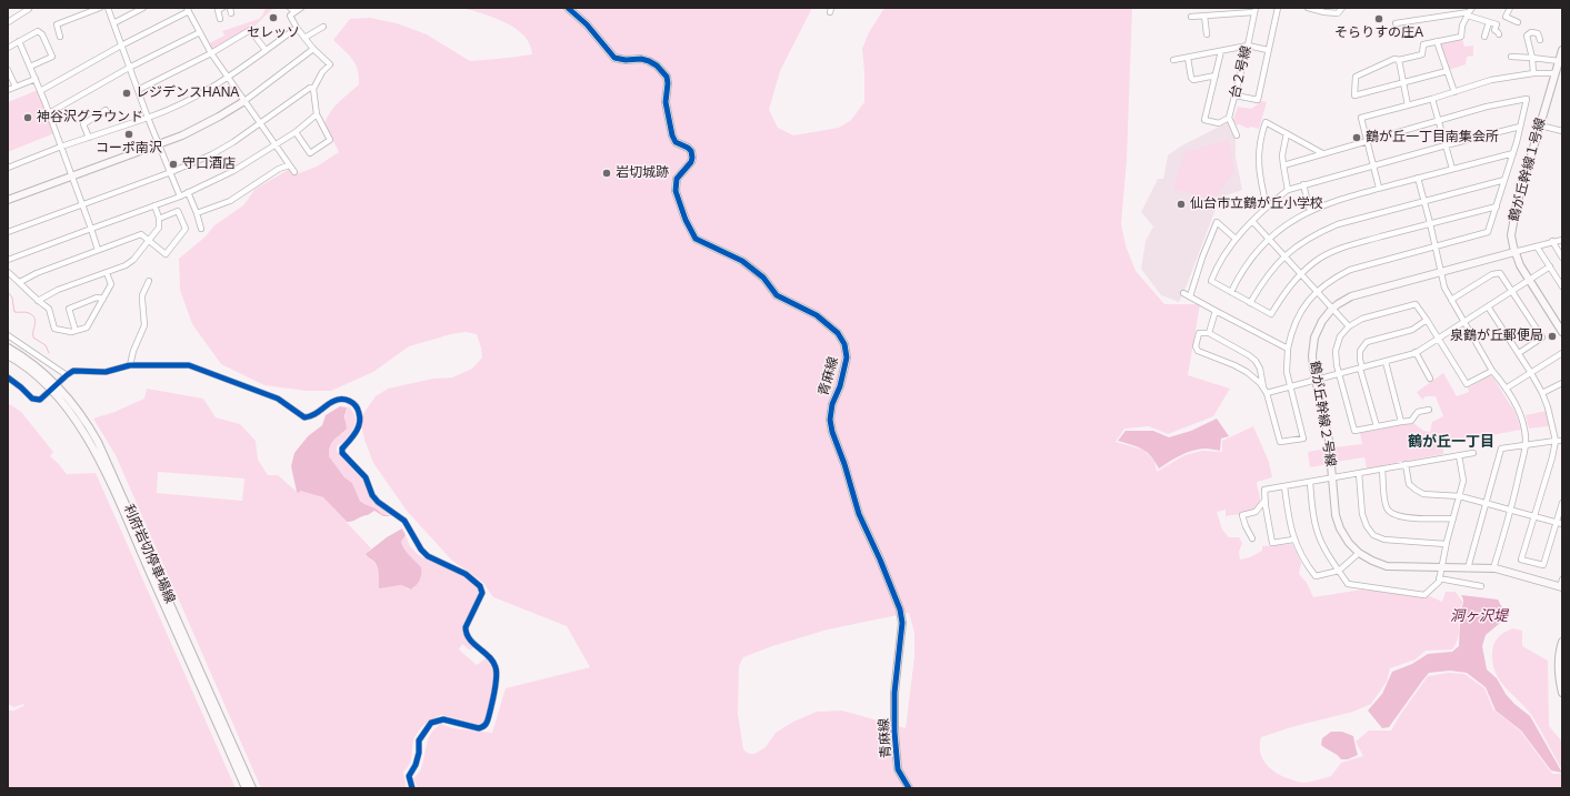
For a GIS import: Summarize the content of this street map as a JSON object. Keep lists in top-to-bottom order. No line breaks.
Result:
{"streets":{"street":["台２号線","鶴が丘幹線１号線","青麻線","鶴が丘幹線２号線","利府岩切停車場線"]},"crossings":[["鶴が丘幹線１号線","鶴が丘幹線２号線"]],"districts":["鶴が丘一丁目"],"water":["洞ヶ沢堤"],"places":["セレッソ","そらりすの庄A","レジデンスHANA","神谷沢グラウンド","コーポ南沢","鶴が丘一丁目南集会所","守口酒店","岩切城跡","仙台市立鶴が丘小学校","泉鶴が丘郵便局"]}
